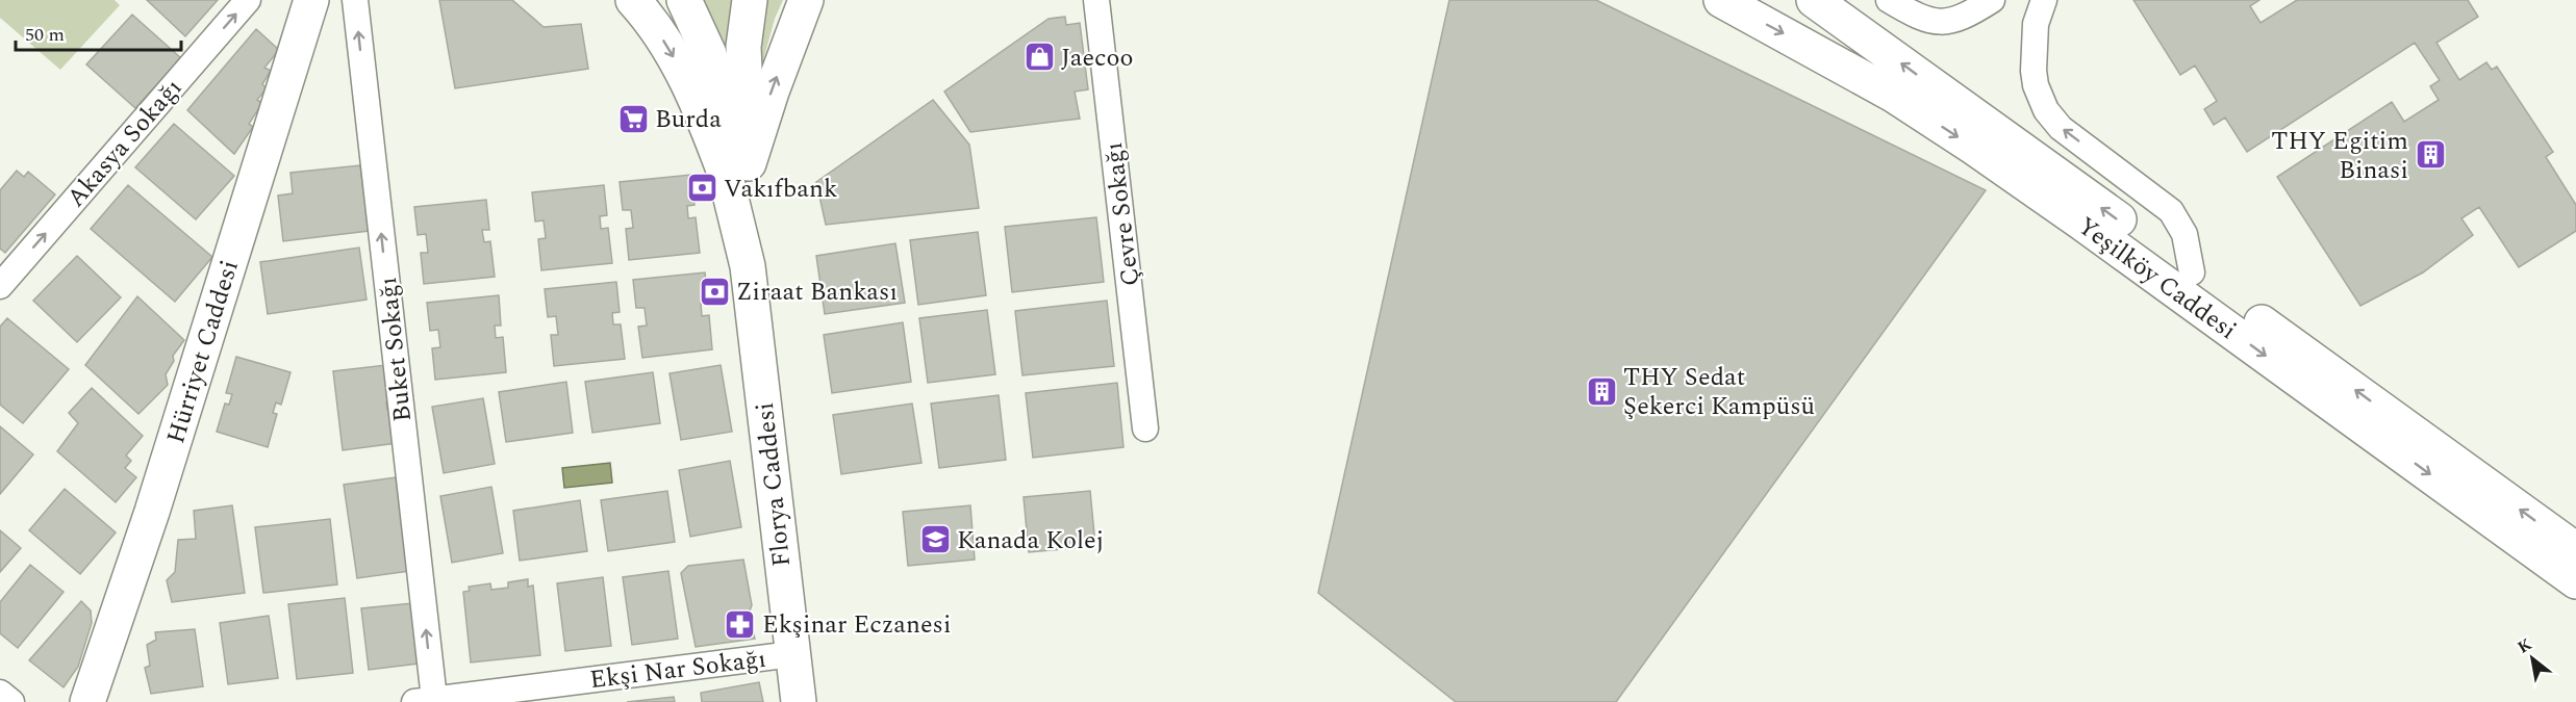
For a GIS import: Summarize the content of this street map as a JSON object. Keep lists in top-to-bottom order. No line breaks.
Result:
{"streets":{"main road":["Yeşilköy Caddesi","Hürriyet Caddesi","Florya Caddesi"],"street":["Akasya Sokağı","Çevre Sokağı","Buket Sokağı","Ekşi Nar Sokağı"]},"crossings":[["Buket Sokağı","Ekşi Nar Sokağı"],["Florya Caddesi","Ekşi Nar Sokağı"]],"one_way":["Akasya Sokağı","Buket Sokağı"],"places":{"shop":["Jaecoo"],"supermarket":["Burda"],"building":["THY Egitim Binasi","THY Sedat Şekerci Kampüsü"],"bank":["Vakıfbank","Ziraat Bankası"],"school or university":["Kanada Kolej"],"pharmacy":["Ekşinar Eczanesi"]},"scale_bar":"50 m","north":"top left"}
